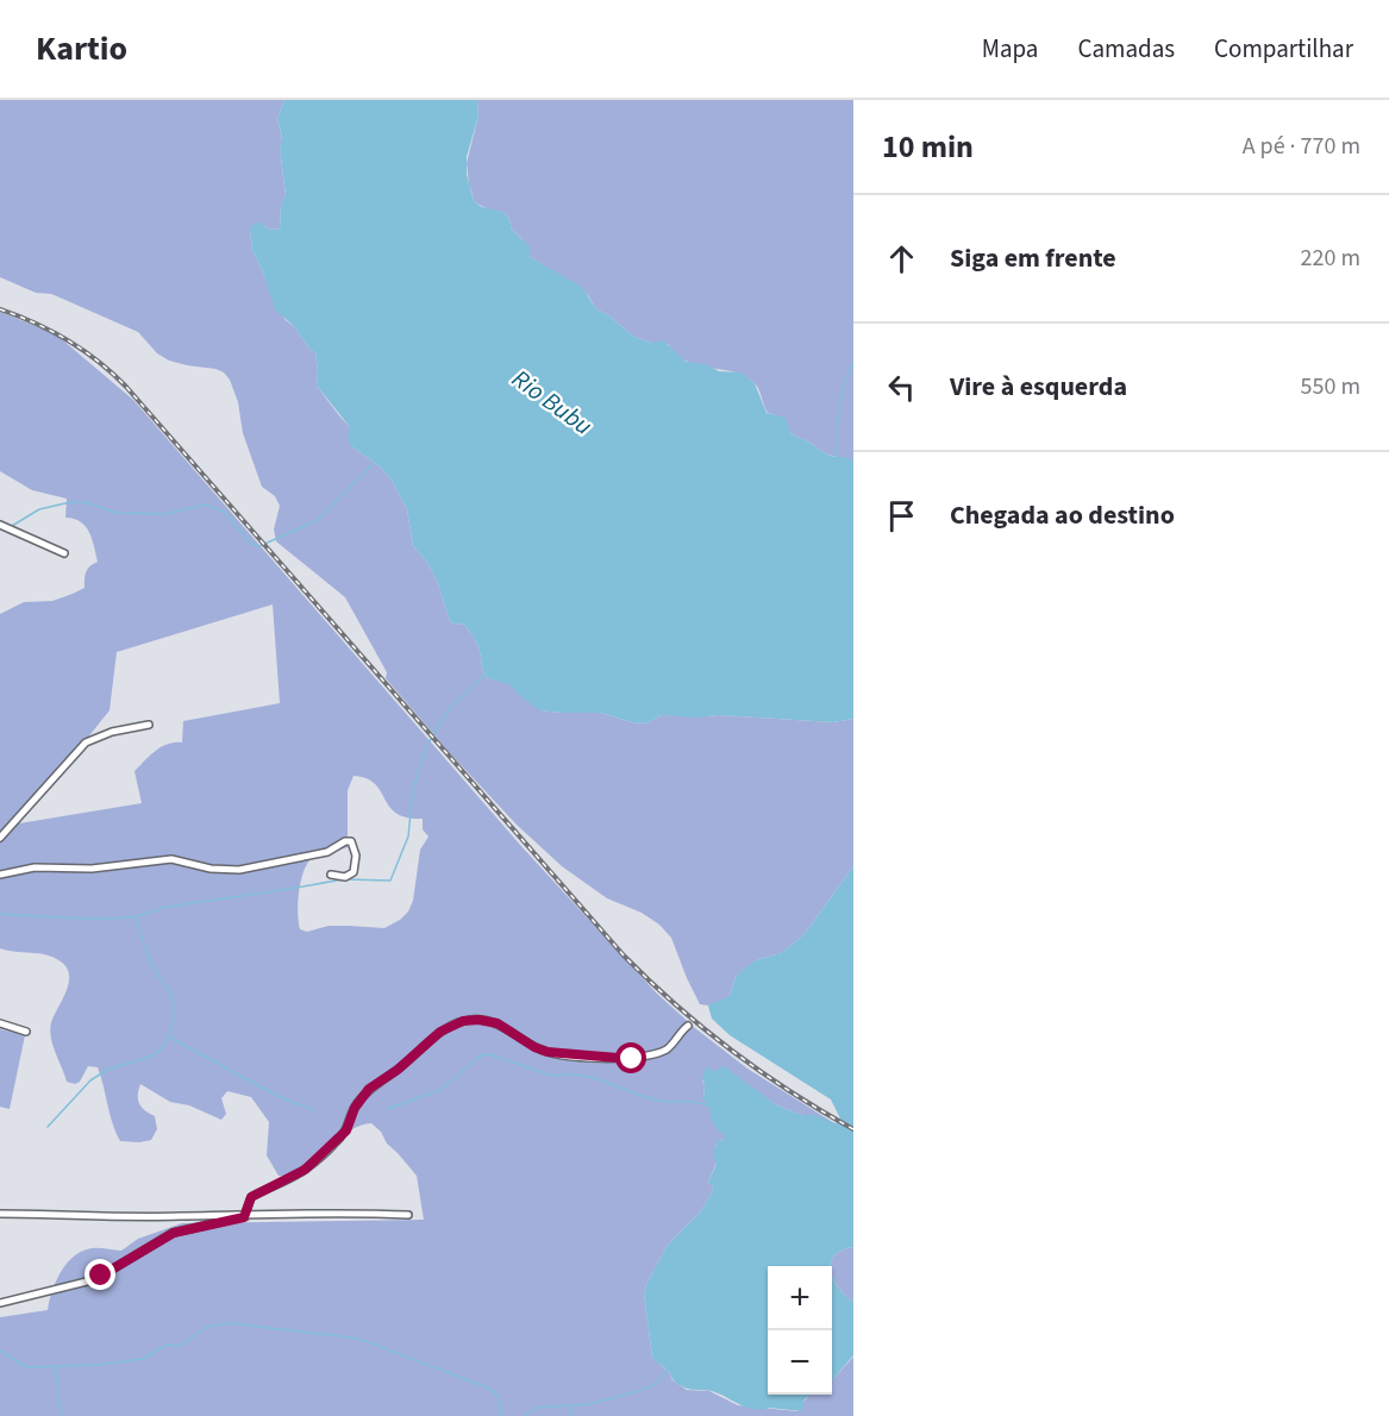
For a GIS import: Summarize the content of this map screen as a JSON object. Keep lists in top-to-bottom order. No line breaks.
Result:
{"water":["Rio Bubu"],"page":{"header":"Kartio","nav":["Mapa","Camadas","Compartilhar"],"heading":["10 min","A pé · 770 m"],"list":[["Siga em frente","220 m"],["Vire à esquerda","550 m"],"Chegada ao destino"],"map_buttons":["+","−"]}}
